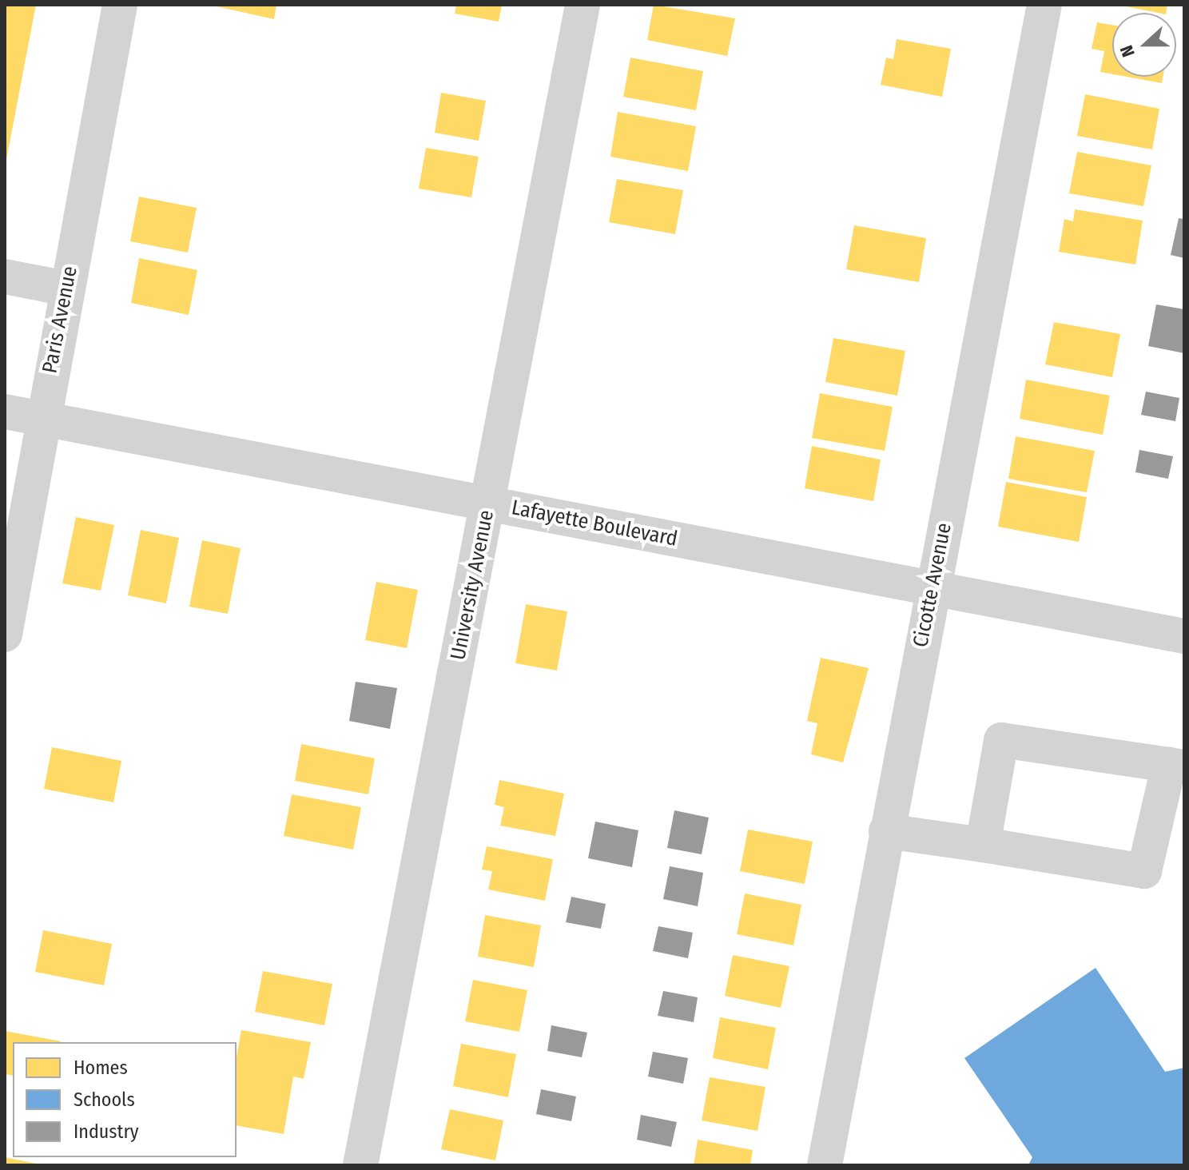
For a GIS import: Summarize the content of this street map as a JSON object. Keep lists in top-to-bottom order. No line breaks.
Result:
{"streets":{"street":["Paris Avenue","Lafayette Boulevard","University Avenue","Cicotte Avenue"]},"crossings":[["Paris Avenue","Lafayette Boulevard"],["Lafayette Boulevard","University Avenue"],["Lafayette Boulevard","Cicotte Avenue"]],"legend":["Homes","Schools","Industry"],"north":"left"}
